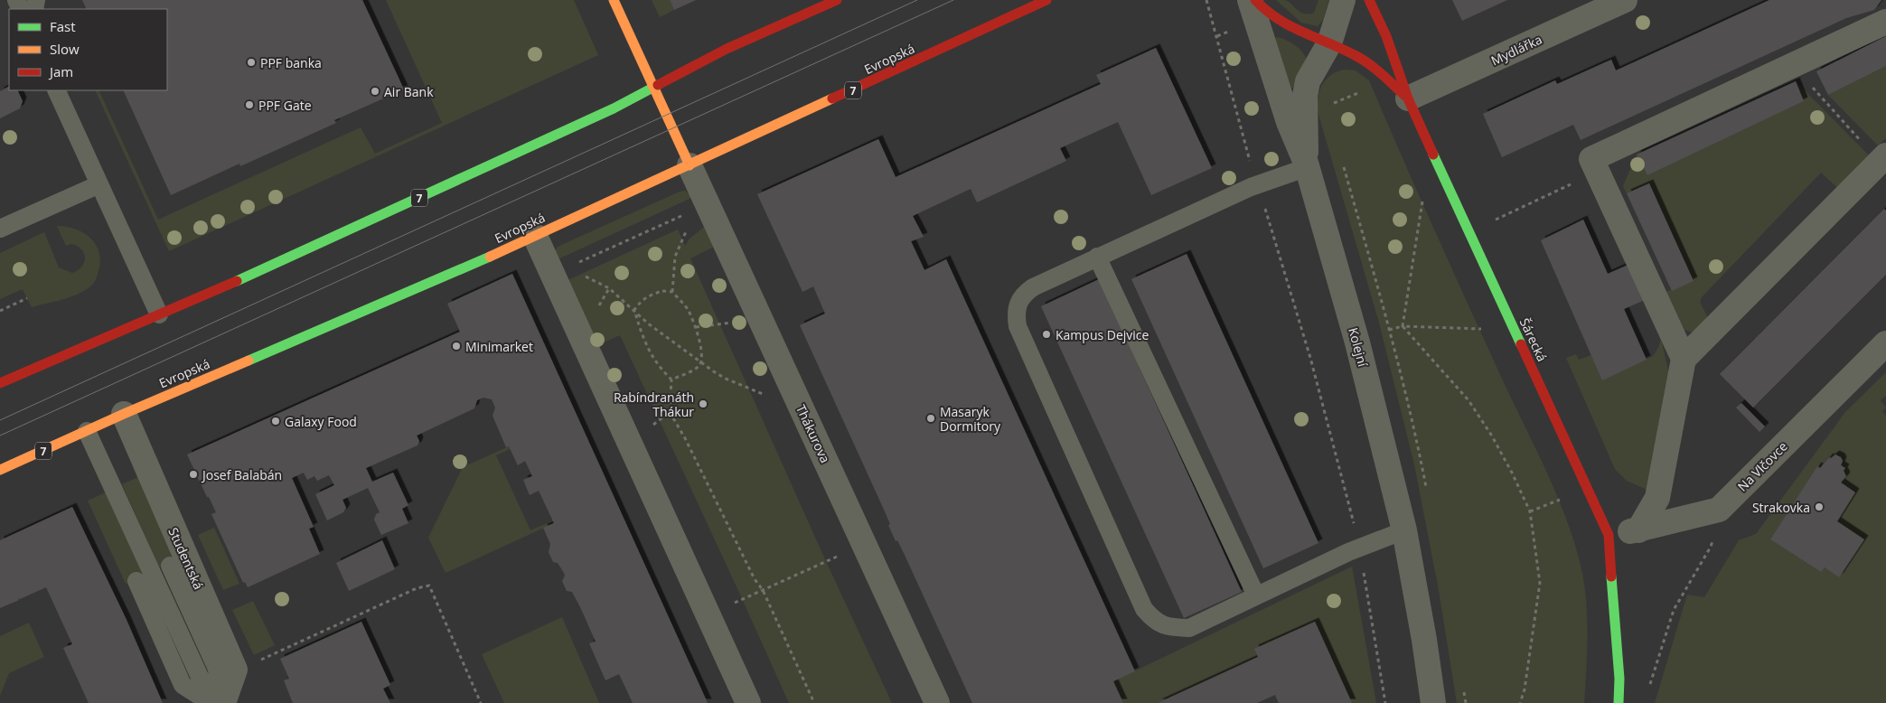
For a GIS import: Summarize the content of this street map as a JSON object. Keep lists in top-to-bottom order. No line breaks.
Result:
{"streets":{"main road":["Evropská","7","Šárecká"],"street":["Mydlářka","Kolejní","Thákurova","Na Vlčovce","Studentská"]},"crossings":[["Mydlářka","Šárecká"],["Evropská","Thákurova"],["Evropská","Studentská"]],"places":["PPF banka","Air Bank","PPF Gate","Kampus Dejvice","Minimarket","Rabíndranáth Thákur","Masaryk Dormitory","Galaxy Food","Josef Balabán","Strakovka"],"legend":["Fast","Slow","Jam"]}
